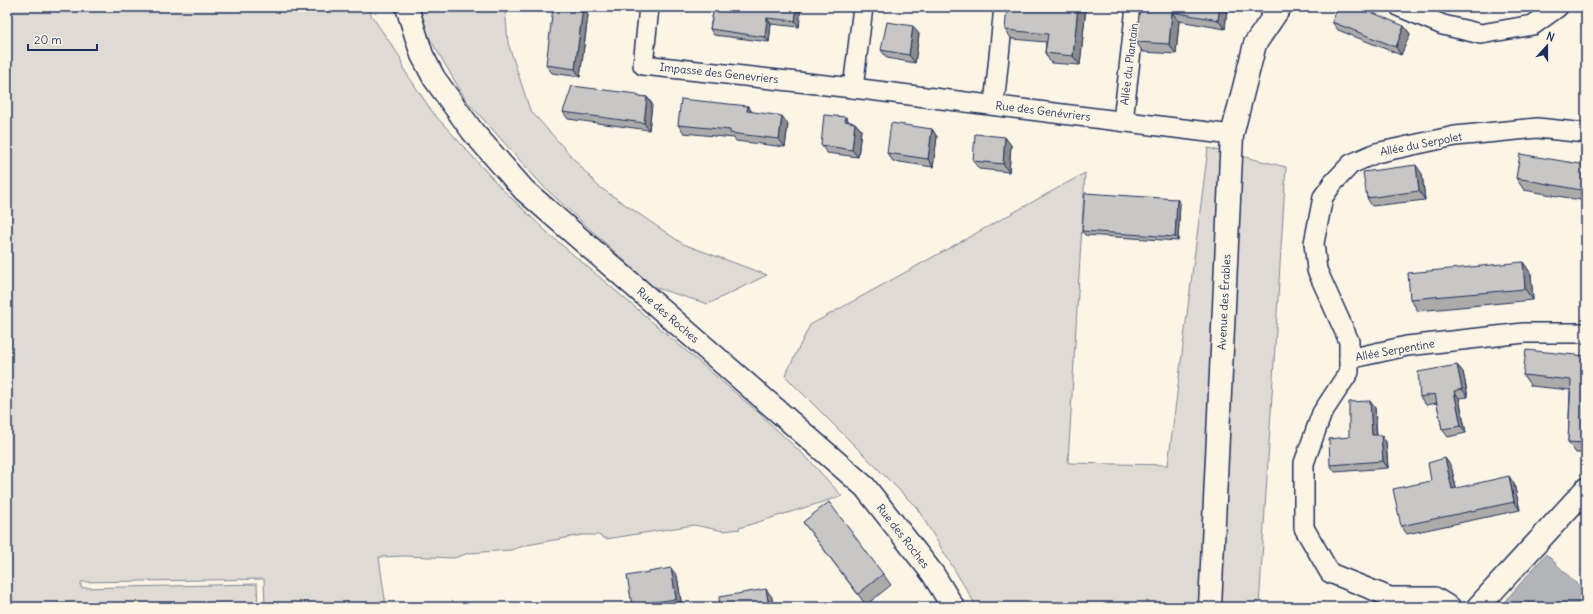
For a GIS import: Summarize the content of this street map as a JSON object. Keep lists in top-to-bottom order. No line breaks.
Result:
{"streets":{"street":["Allée du Plantain","Impasse des Genevriers","Rue des Genévriers","Allée du Serpolet","Avenue des Érables","Rue des Roches","Allée Serpentine"]},"crossings":[["Allée du Plantain","Rue des Genévriers"],["Impasse des Genevriers","Rue des Genévriers"],["Rue des Genévriers","Avenue des Érables"],["Allée du Serpolet","Allée Serpentine"]],"scale_bar":"20 m","north":"top"}
